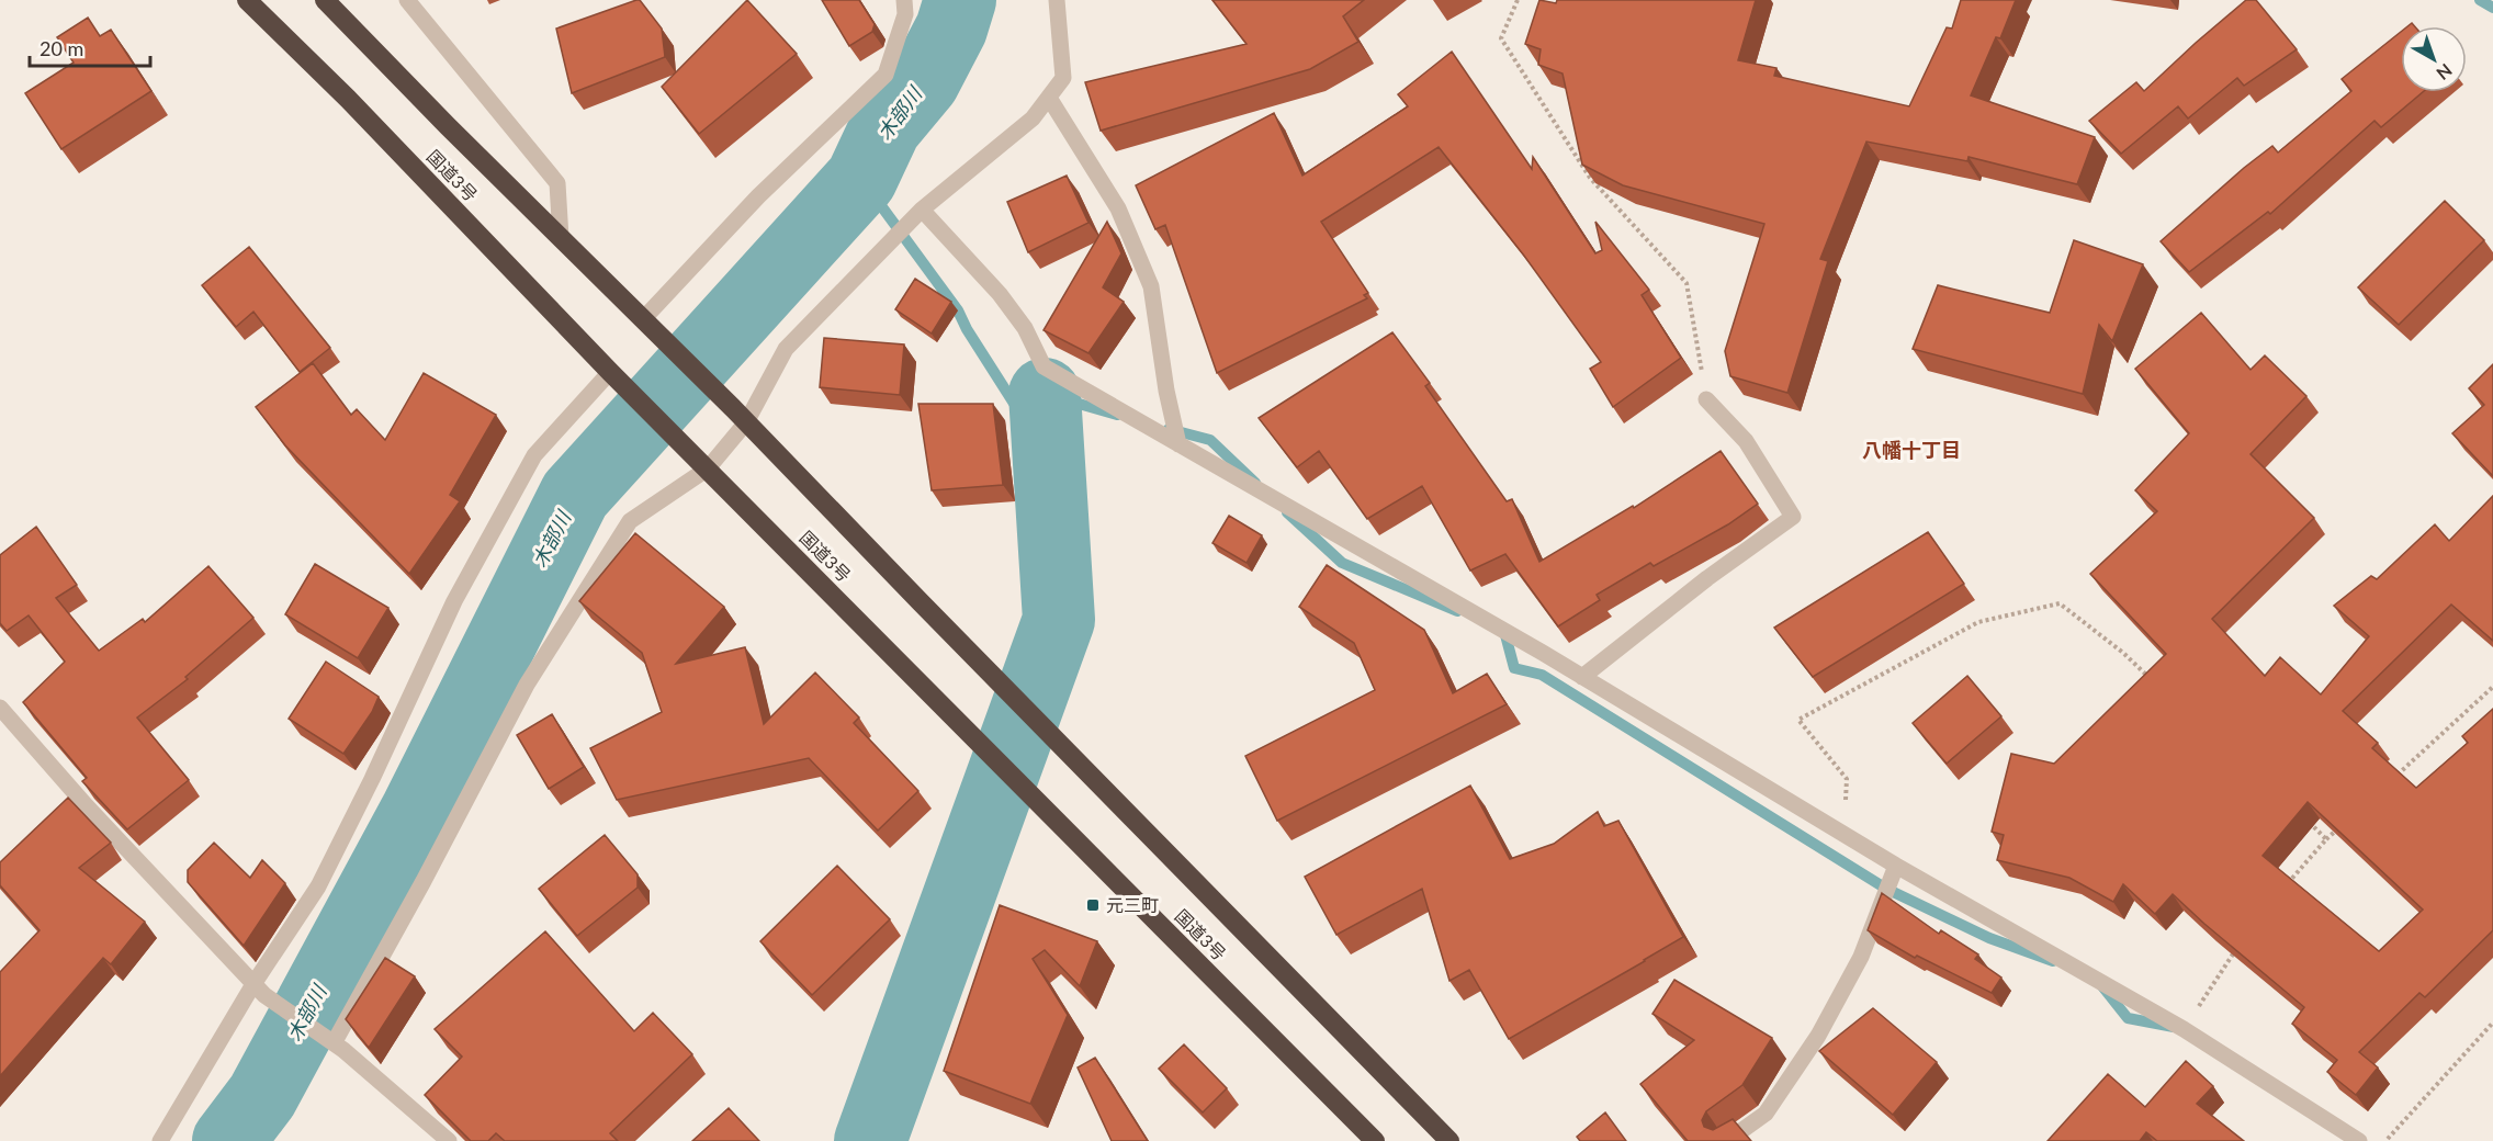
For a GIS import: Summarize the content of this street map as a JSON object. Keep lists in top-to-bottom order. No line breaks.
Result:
{"streets":{"highway":["国道3号"]},"districts":["八幡十丁目"],"water":["木部川"],"places":{"transit":["元三町"]},"scale_bar":"20 m","north":"bottom right"}
